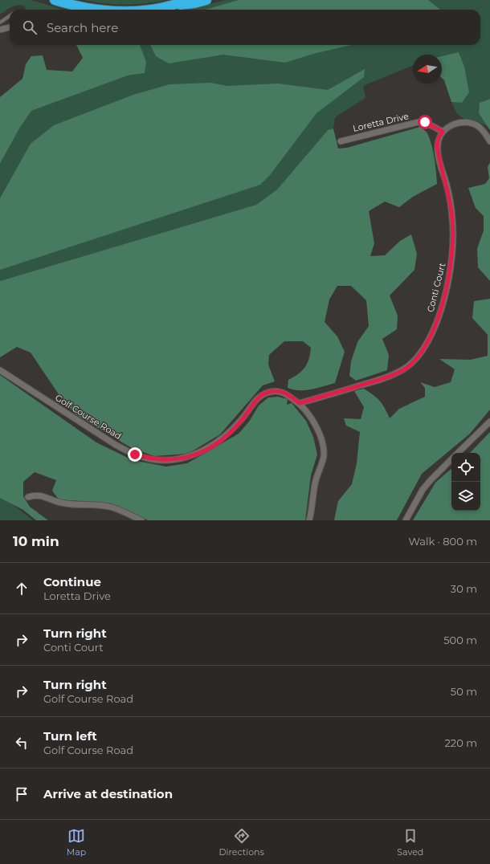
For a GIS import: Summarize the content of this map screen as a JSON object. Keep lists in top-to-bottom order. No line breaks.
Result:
{"streets":{"street":["Loretta Drive","Conti Court","Golf Course Road"]},"crossings":[["Loretta Drive","Conti Court"],["Conti Court","Golf Course Road"]],"north":"left","page":{"search":"Search here","heading":["10 min","Walk · 800 m"],"list":[["Continue","Loretta Drive","30 m"],["Turn right","Conti Court","500 m"],["Turn right","Golf Course Road","50 m"],["Turn left","Golf Course Road","220 m"],"Arrive at destination"],"nav":["Map","Directions","Saved"]}}
